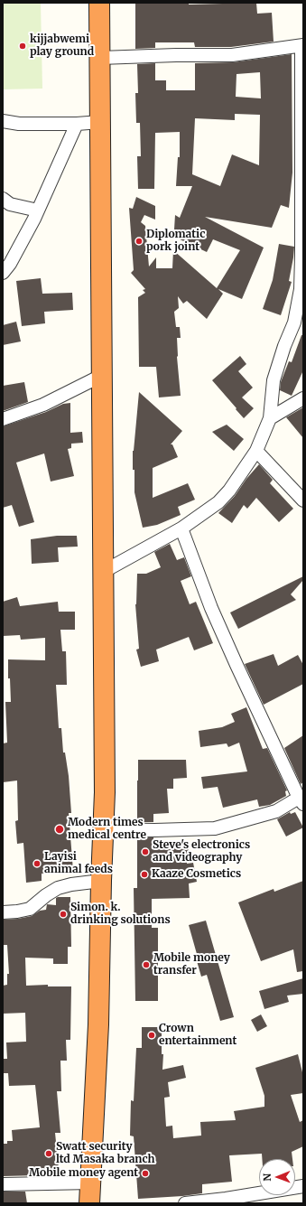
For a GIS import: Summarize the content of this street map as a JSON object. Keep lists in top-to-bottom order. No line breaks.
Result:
{"places":["kijjabwemi play ground","Diplomatic pork joint","Modern times medical centre","Steve's electronics and videography","Layisi animal feeds","Kaaze Cosmetics","Simon. k. drinking solutions","Mobile money transfer","Crown entertainment","Swatt security ltd Masaka branch","Mobile money agent"],"north":"left"}
